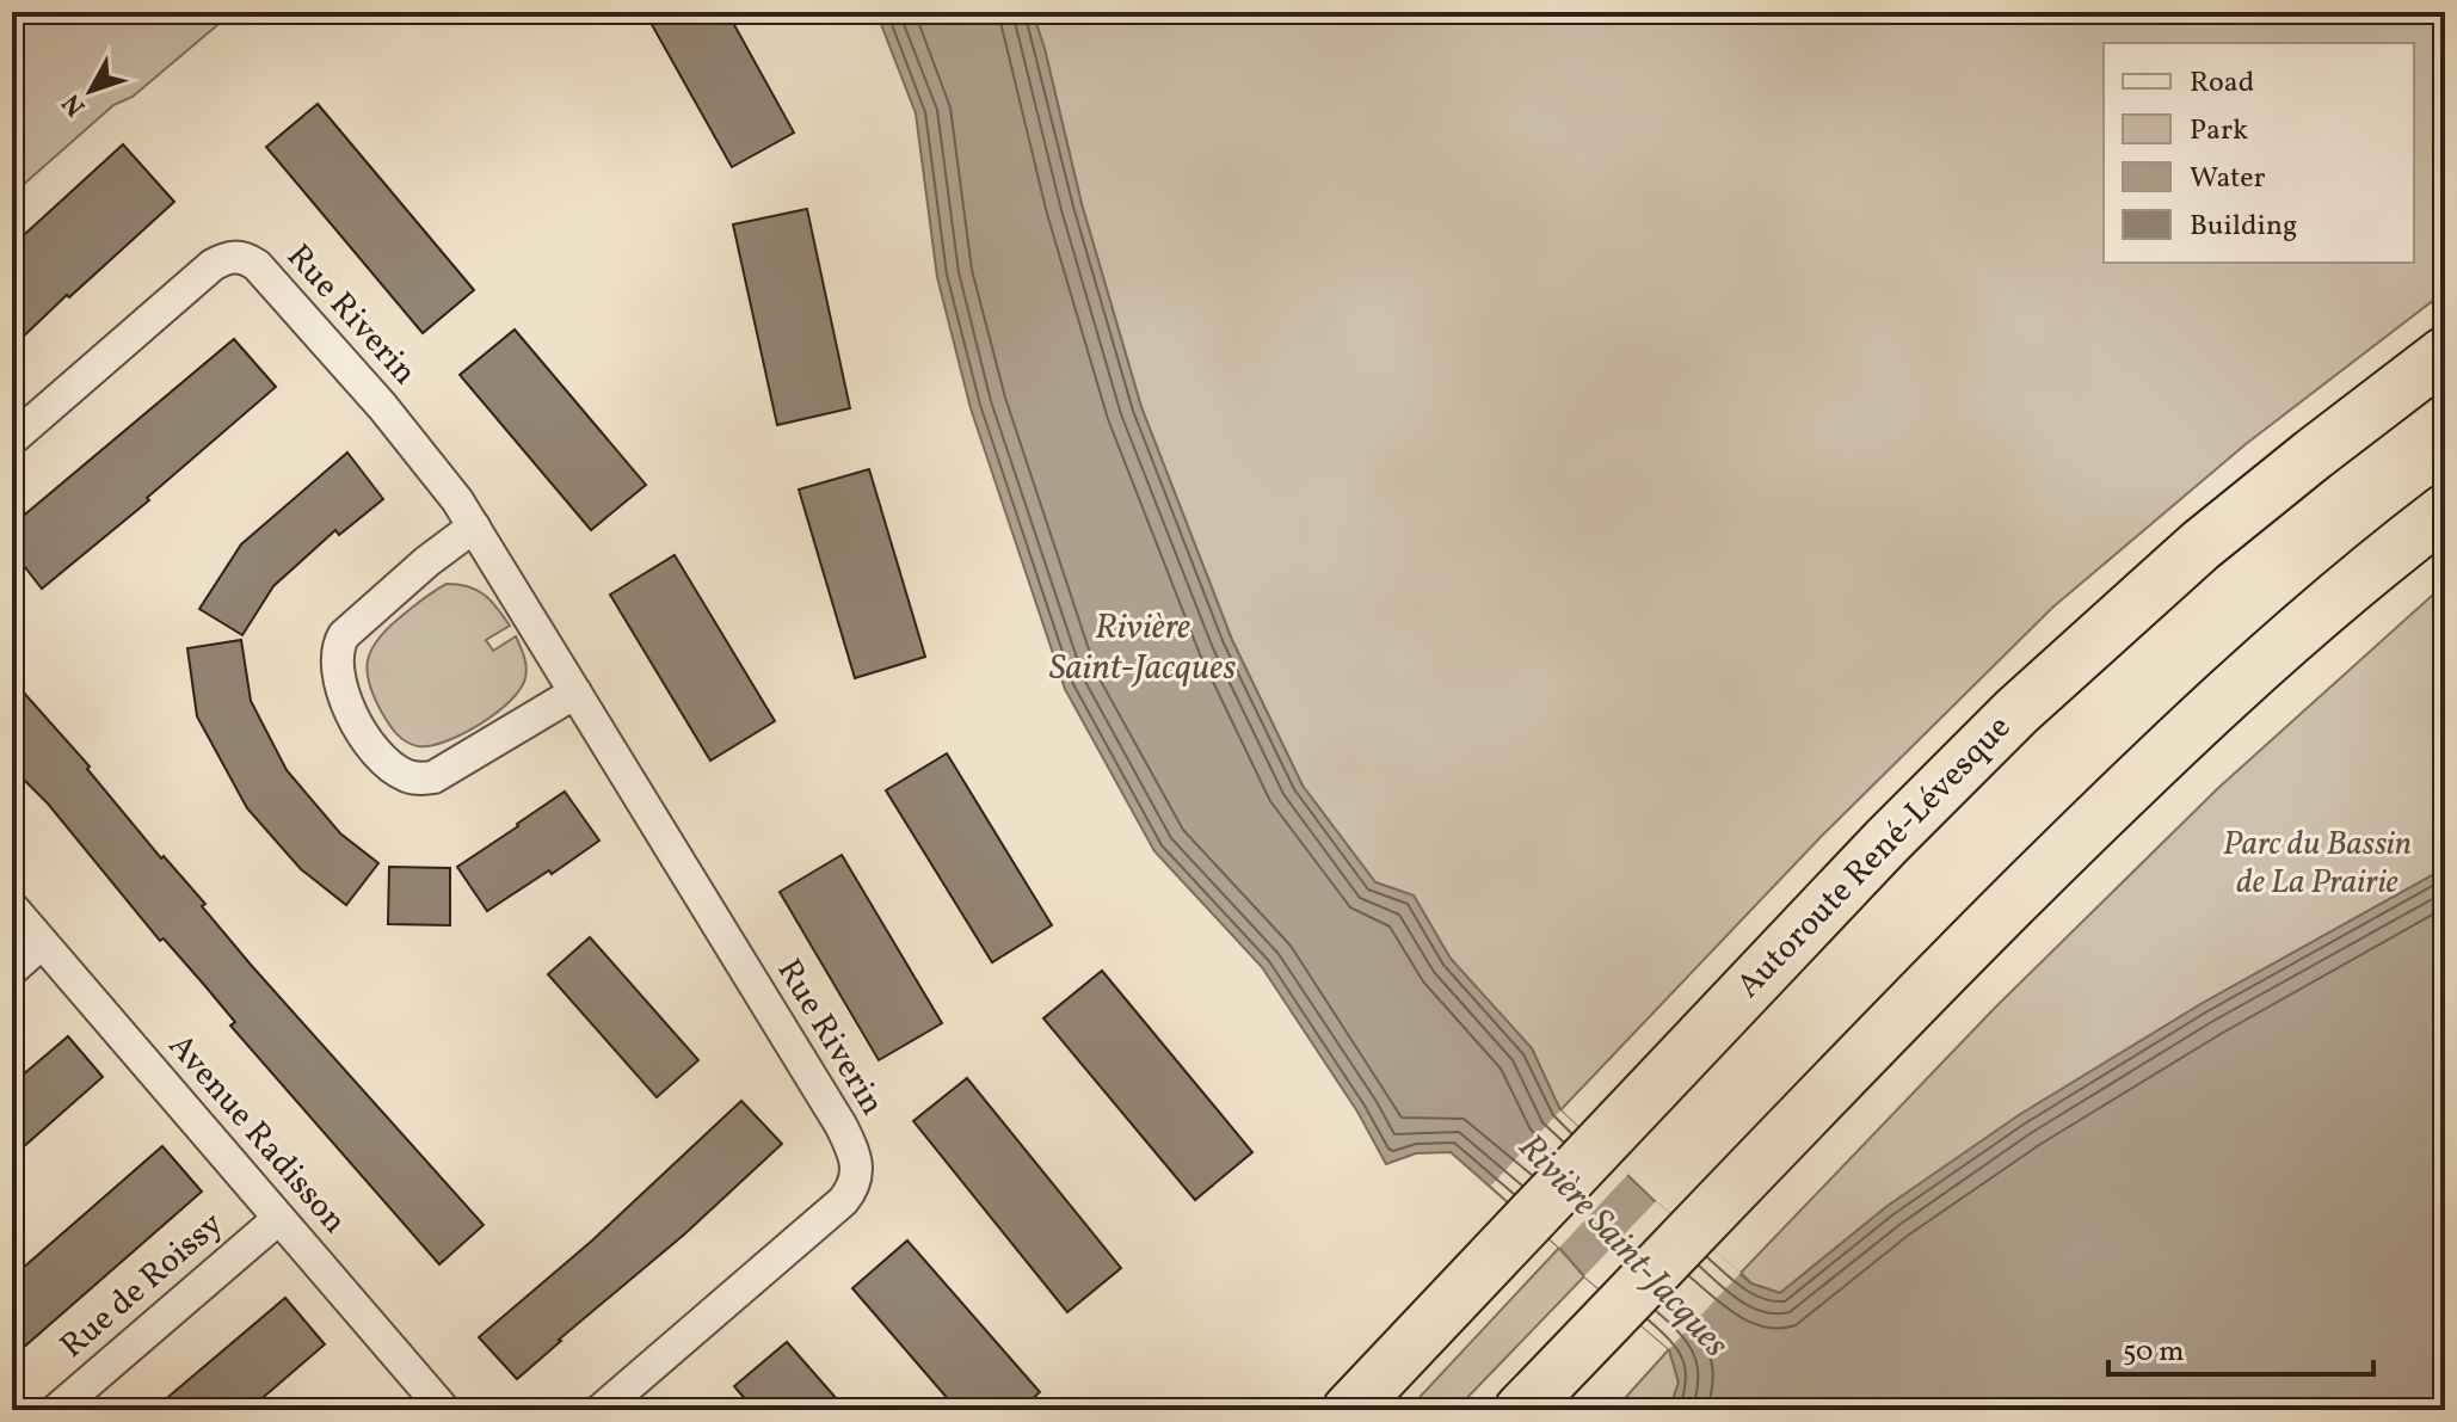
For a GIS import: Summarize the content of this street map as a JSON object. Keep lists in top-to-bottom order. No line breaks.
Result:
{"streets":{"highway":["Autoroute René-Lévesque"],"street":["Rue Riverin","Avenue Radisson","Rue de Roissy"]},"crossings":[["Avenue Radisson","Rue de Roissy"]],"water":["Rivière Saint-Jacques"],"parks":["Parc du Bassin de La Prairie"],"legend":["Road","Park","Water","Building"],"scale_bar":"50 m","north":"bottom left"}
